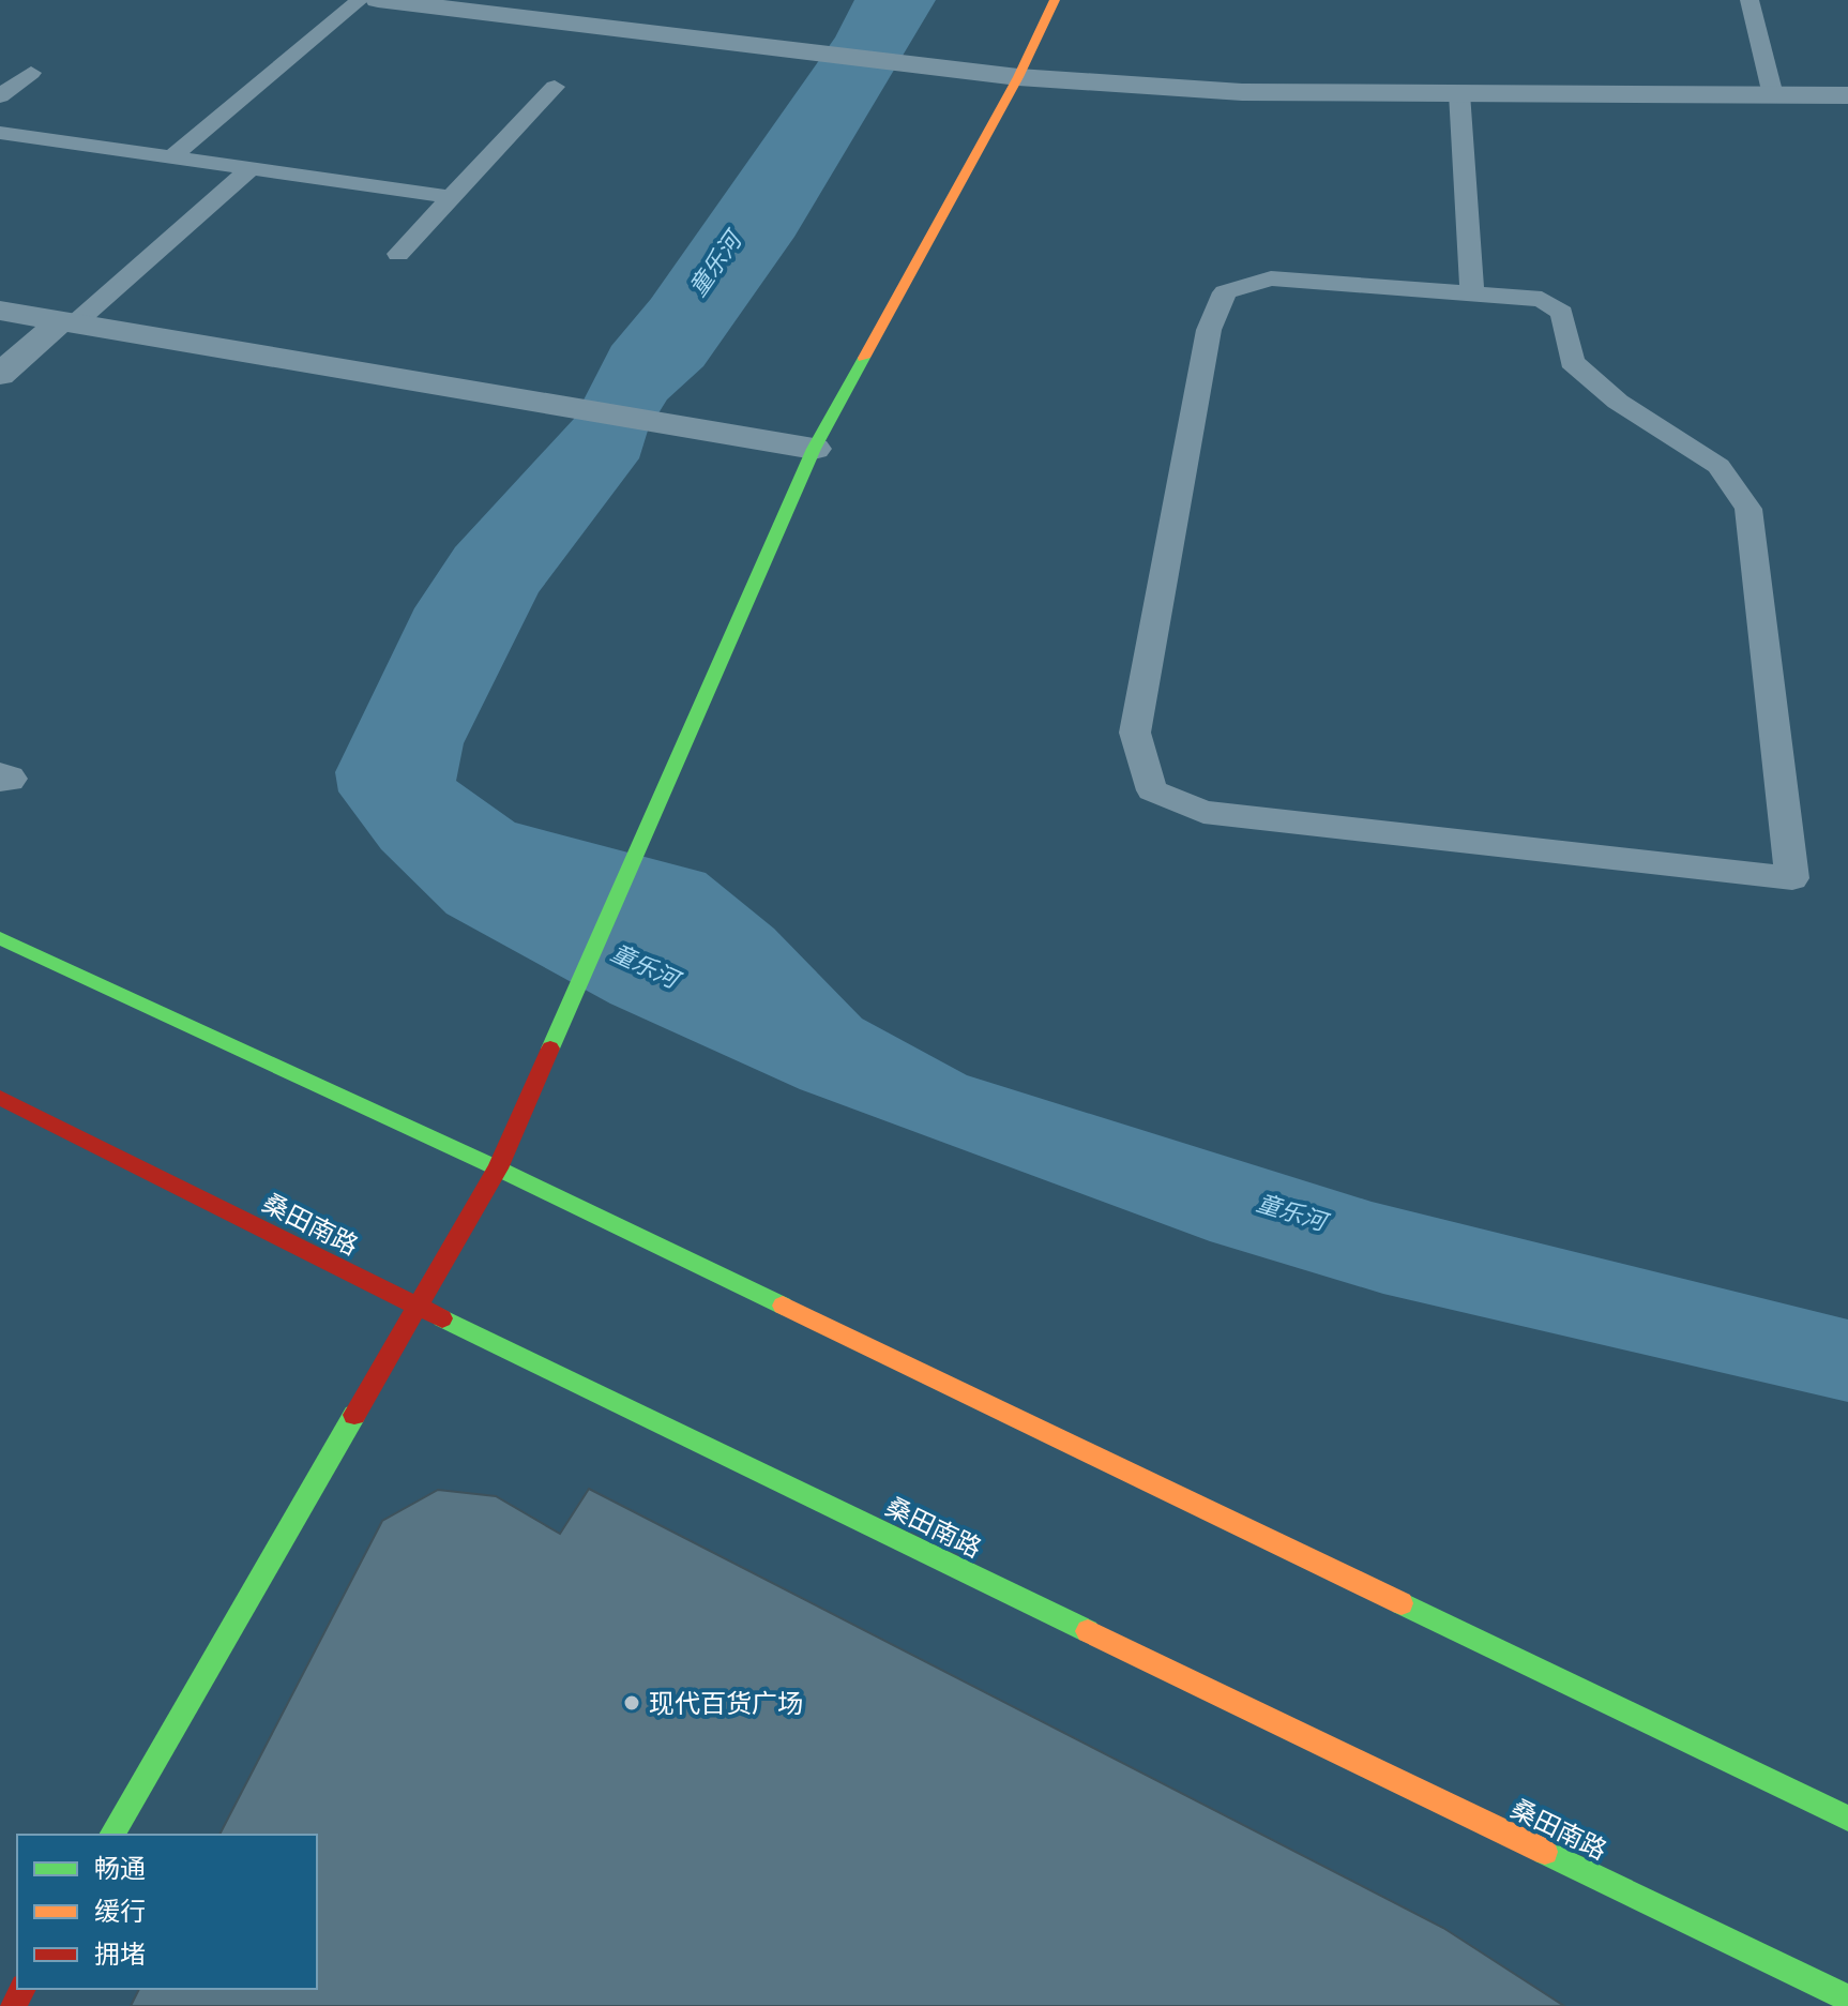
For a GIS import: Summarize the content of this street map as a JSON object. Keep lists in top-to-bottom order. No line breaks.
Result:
{"streets":{"main road":["桑田南路"]},"water":["童乐河"],"places":["现代百货广场"],"legend":["畅通","缓行","拥堵"]}
